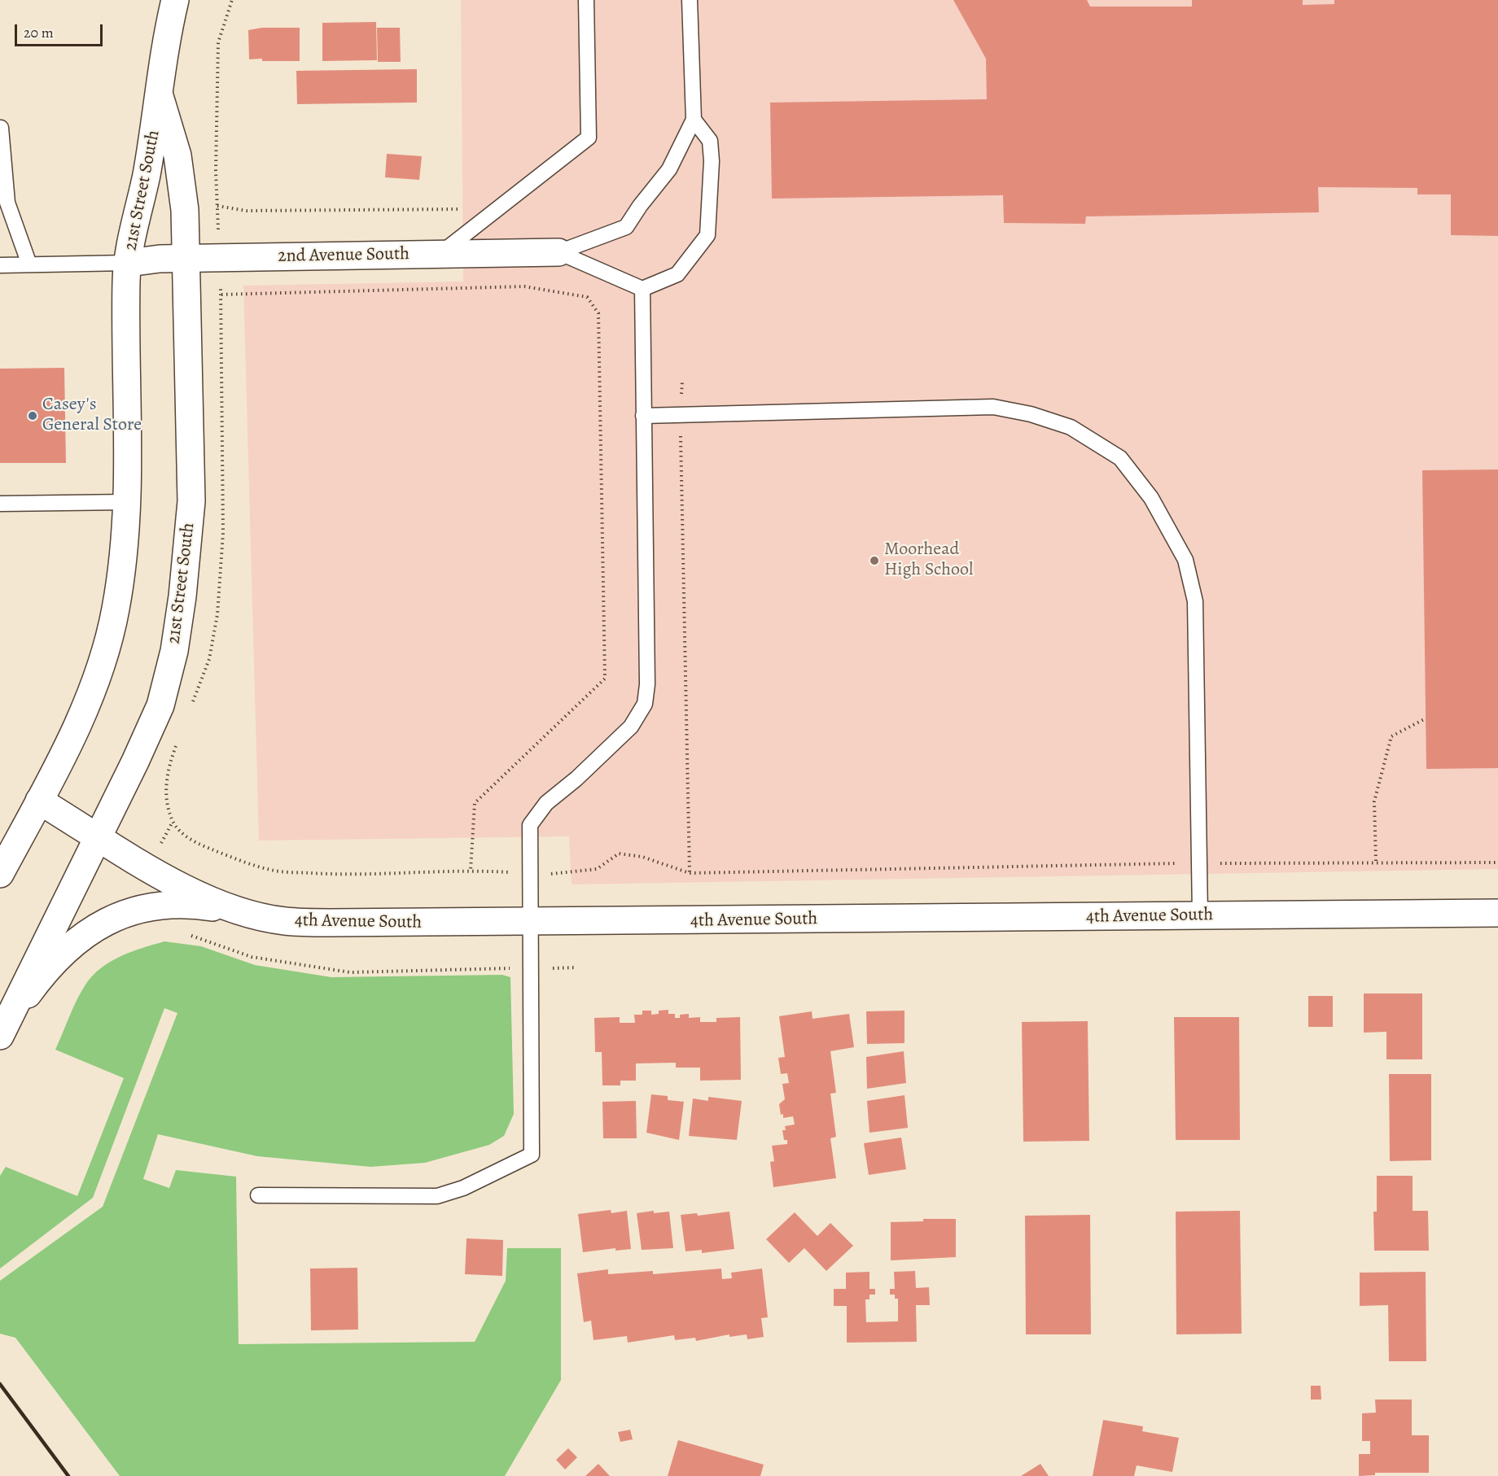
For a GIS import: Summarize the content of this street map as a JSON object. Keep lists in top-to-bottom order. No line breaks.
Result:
{"streets":{"street":["21st Street South","2nd Avenue South","4th Avenue South"]},"crossings":[["21st Street South","2nd Avenue South"],["21st Street South","4th Avenue South"]],"places":["Casey's General Store","Moorhead High School"],"scale_bar":"20 m"}
